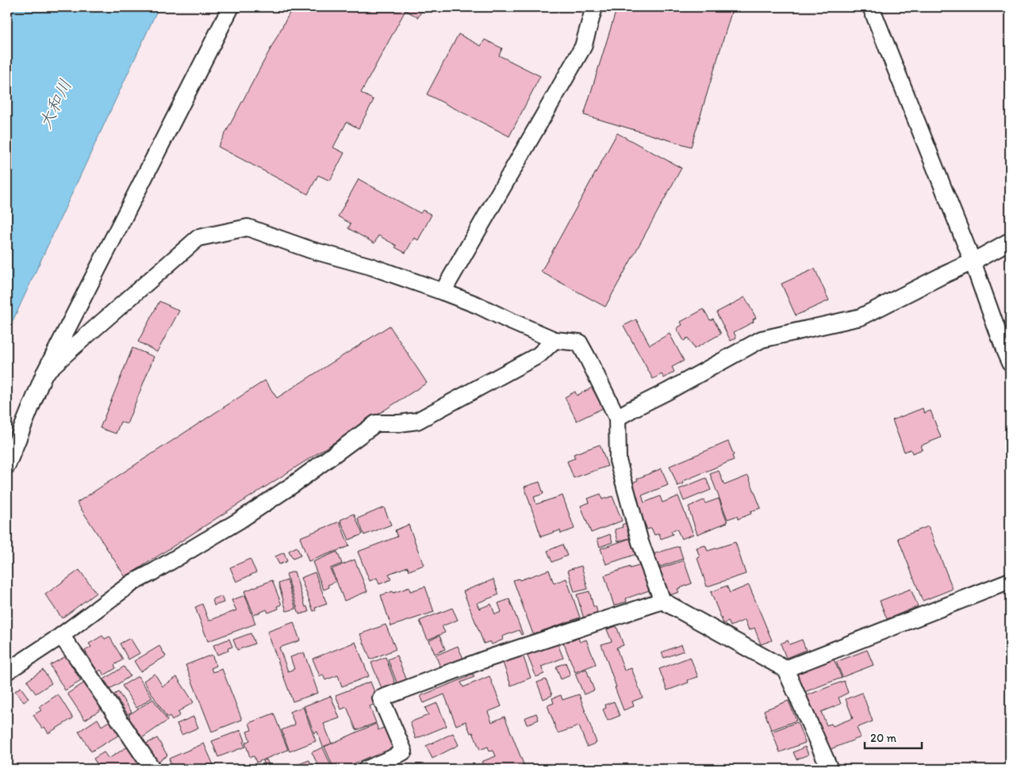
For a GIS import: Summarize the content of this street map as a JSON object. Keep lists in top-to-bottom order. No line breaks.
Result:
{"water":["大和川"],"scale_bar":"20 m"}
